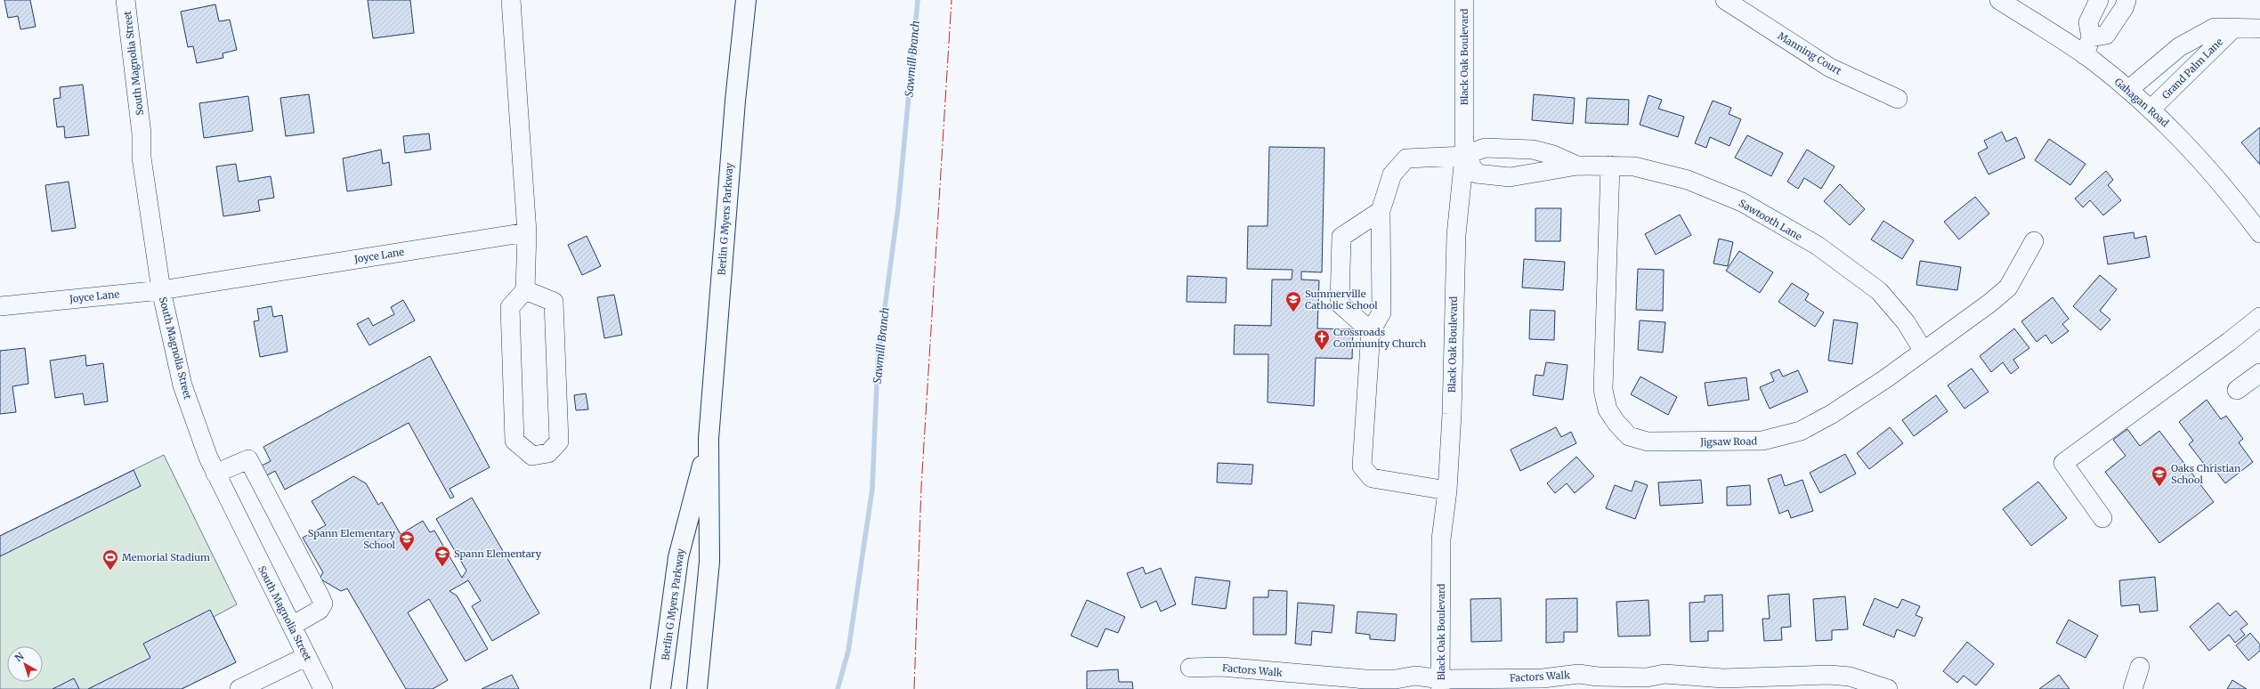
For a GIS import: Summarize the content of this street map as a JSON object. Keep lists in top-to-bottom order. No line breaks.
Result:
{"streets":{"main road":["Berlin G Myers Parkway"],"street":["Manning Court","Black Oak Boulevard","South Magnolia Street","Grand Palm Lane","Gahagan Road","Sawtooth Lane","Joyce Lane","Jigsaw Road","Factors Walk"]},"crossings":[["Black Oak Boulevard","Sawtooth Lane"],["Black Oak Boulevard","Factors Walk"],["South Magnolia Street","Joyce Lane"],["Grand Palm Lane","Gahagan Road"],["Sawtooth Lane","Jigsaw Road"]],"water":["Sawmill Branch"],"places":{"school or university":["Summerville Catholic School","Oaks Christian School","Spann Elementary School","Spann Elementary"],"church":["Crossroads Community Church"],"sports":["Memorial Stadium"]},"north":"top left"}
